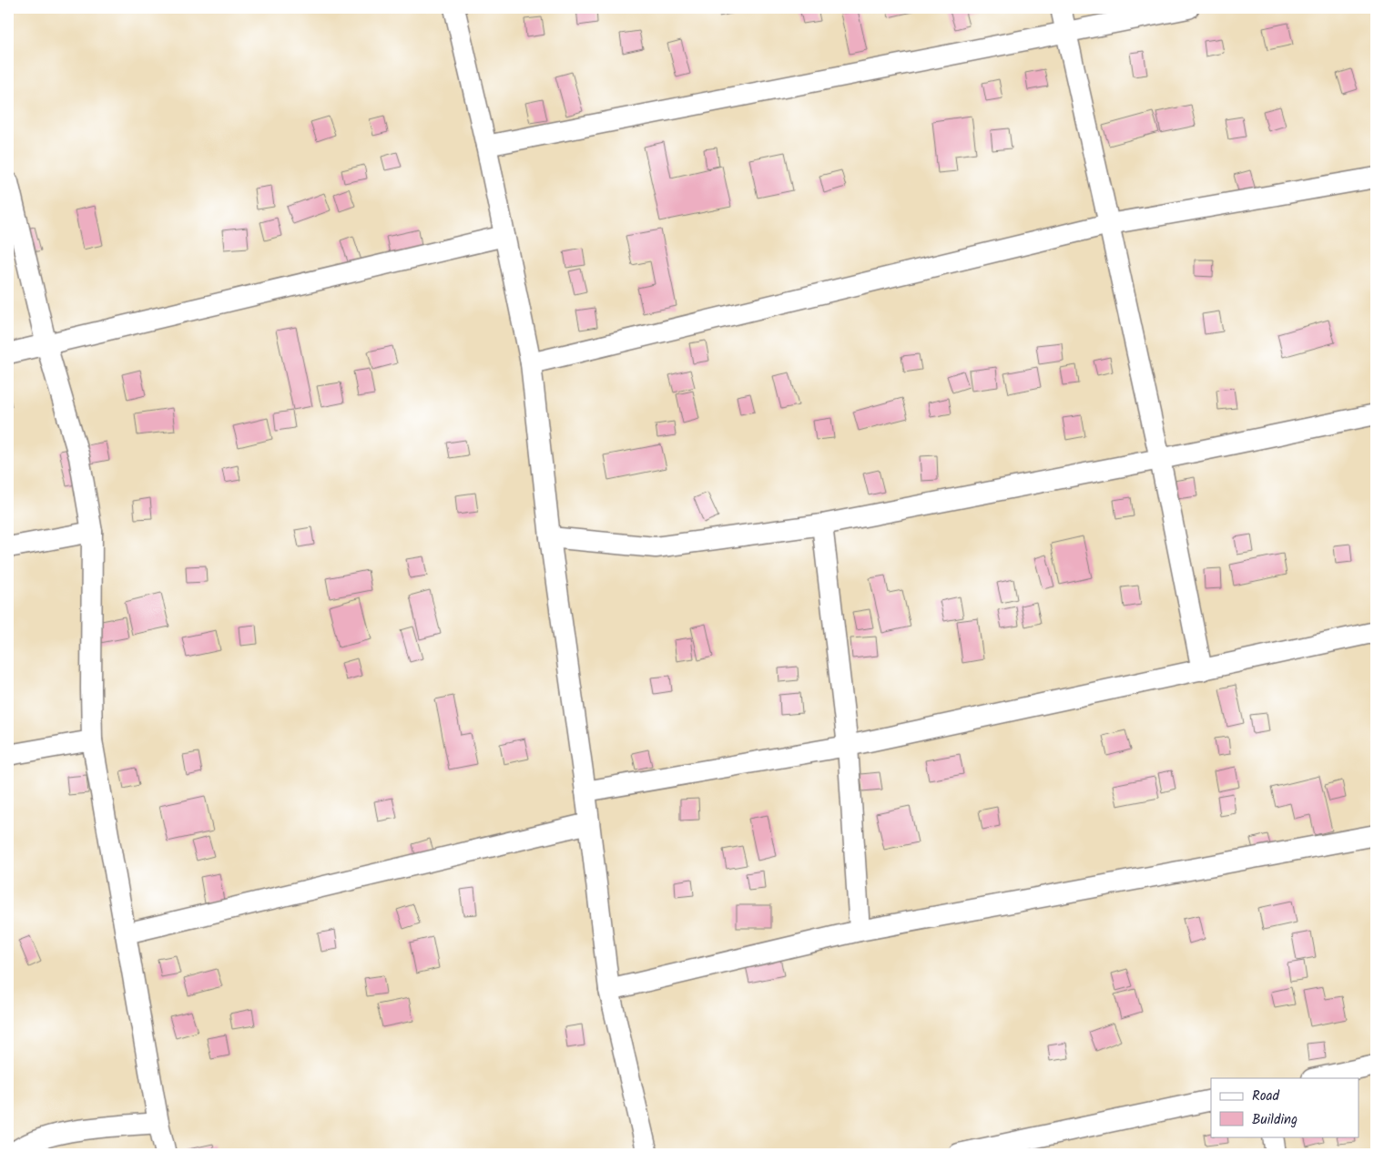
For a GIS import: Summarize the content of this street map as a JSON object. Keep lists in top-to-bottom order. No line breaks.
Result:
{"legend":["Road","Building"]}
